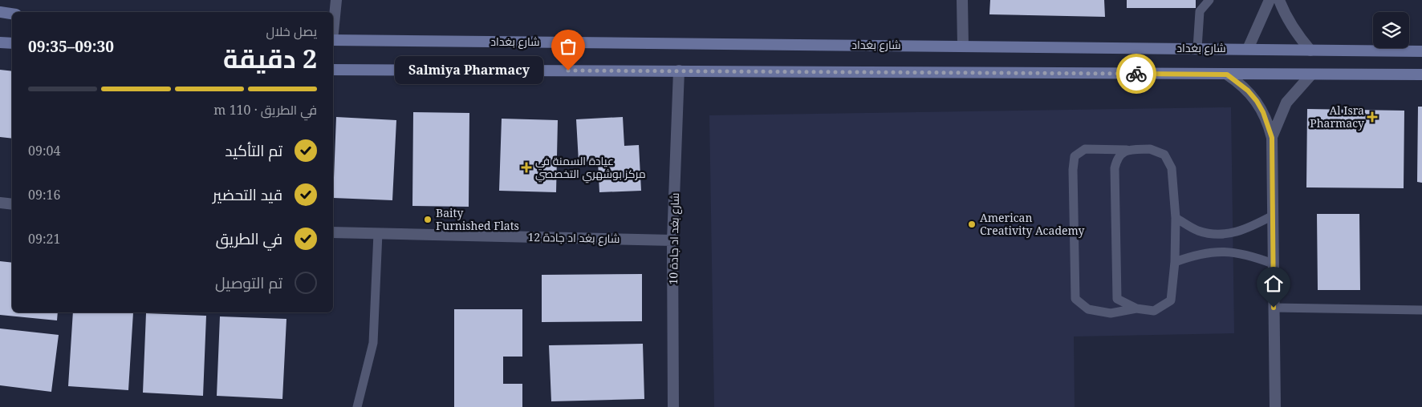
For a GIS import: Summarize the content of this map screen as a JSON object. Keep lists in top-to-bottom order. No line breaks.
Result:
{"streets":{"main road":["شارع بغداد"],"street":["شارع بغد اد جادة 12","شارع بغد اد جادة 10"]},"crossings":[["شارع بغد اد جادة 12","شارع بغد اد جادة 10"]],"places":{"other":["Salmiya Pharmacy","Baity Furnished Flats","American Creativity Academy"],"health":["Al Isra Pharmacy","عيادة السمنة في مركز بوشهري التخصصي"]},"page":{"heading":["2 دقيقة","يصل خلال","09:30–09:35"],"bubble":"Salmiya Pharmacy","bar":"في الطريق · 110 m","list":[["تم التأكيد","09:04"],["قيد التحضير","09:16"],["في الطريق","09:21"],"تم التوصيل"]}}
